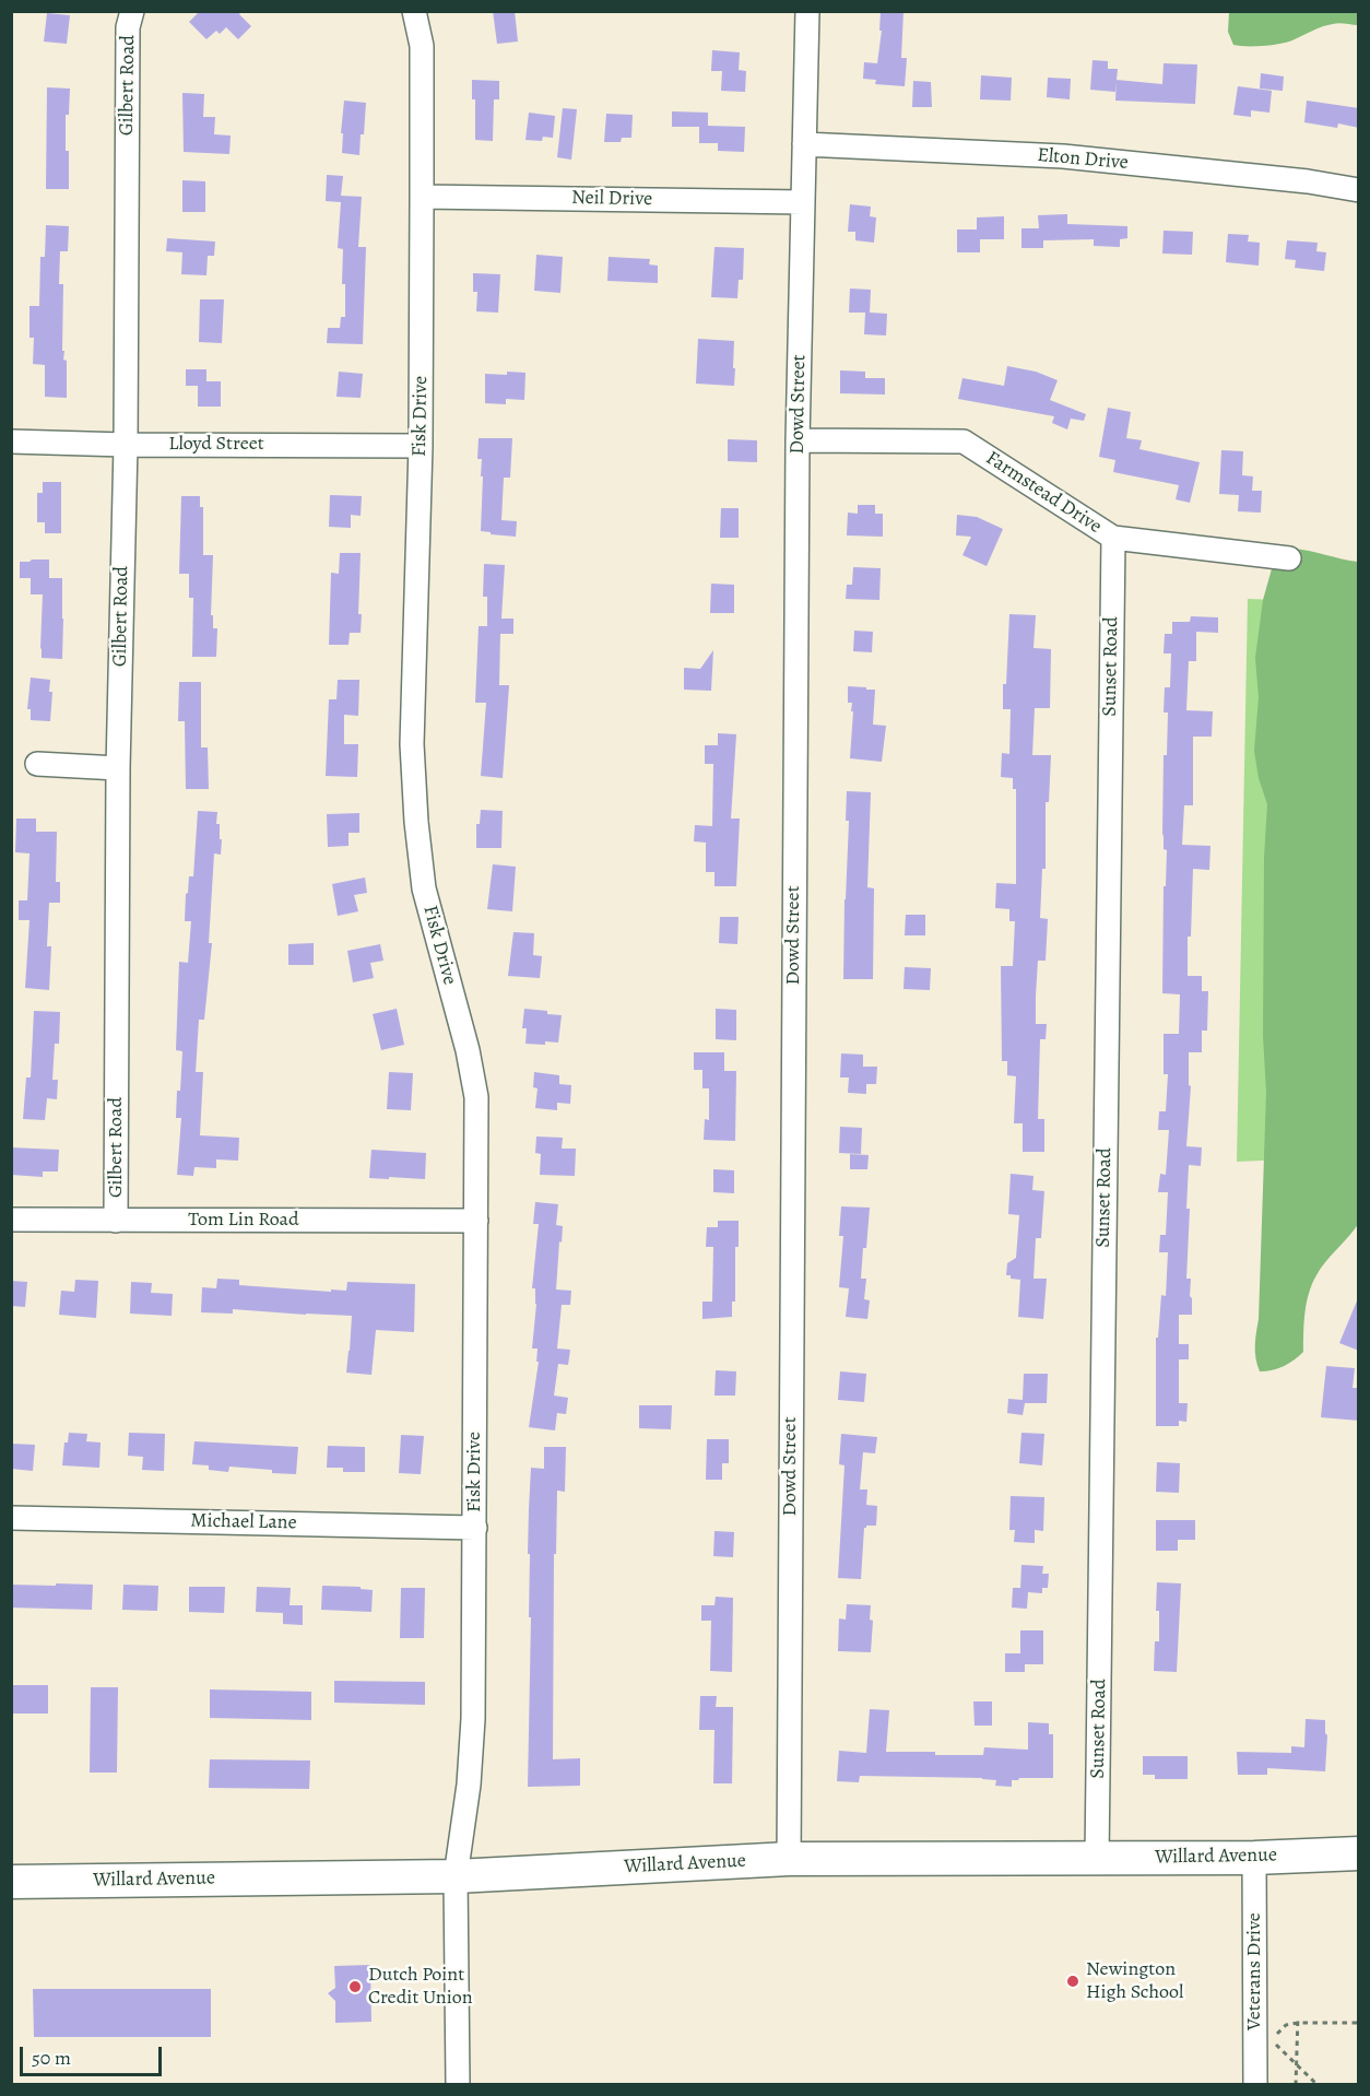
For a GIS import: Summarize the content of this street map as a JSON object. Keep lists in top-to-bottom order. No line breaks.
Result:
{"streets":{"main road":["Willard Avenue"],"street":["Gilbert Road","Elton Drive","Neil Drive","Dowd Street","Fisk Drive","Lloyd Street","Farmstead Drive","Sunset Road","Tom Lin Road","Michael Lane","Veterans Drive"]},"crossings":[["Gilbert Road","Lloyd Street"],["Gilbert Road","Tom Lin Road"],["Elton Drive","Dowd Street"],["Neil Drive","Dowd Street"],["Neil Drive","Fisk Drive"],["Dowd Street","Farmstead Drive"],["Dowd Street","Willard Avenue"],["Fisk Drive","Lloyd Street"],["Fisk Drive","Tom Lin Road"],["Fisk Drive","Michael Lane"],["Fisk Drive","Willard Avenue"],["Farmstead Drive","Sunset Road"],["Sunset Road","Willard Avenue"],["Willard Avenue","Veterans Drive"]],"places":["Newington High School","Dutch Point Credit Union"],"scale_bar":"50 m"}
